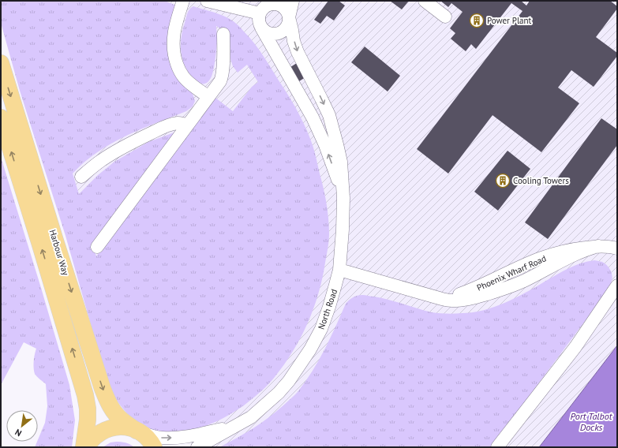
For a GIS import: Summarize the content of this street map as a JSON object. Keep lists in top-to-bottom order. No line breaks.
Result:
{"streets":{"main road":["Harbour Way"],"lane":["North Road"]},"water":["Port Talbot Docks"],"places":{"building":["Power Plant","Cooling Towers"]},"north":"bottom left"}
